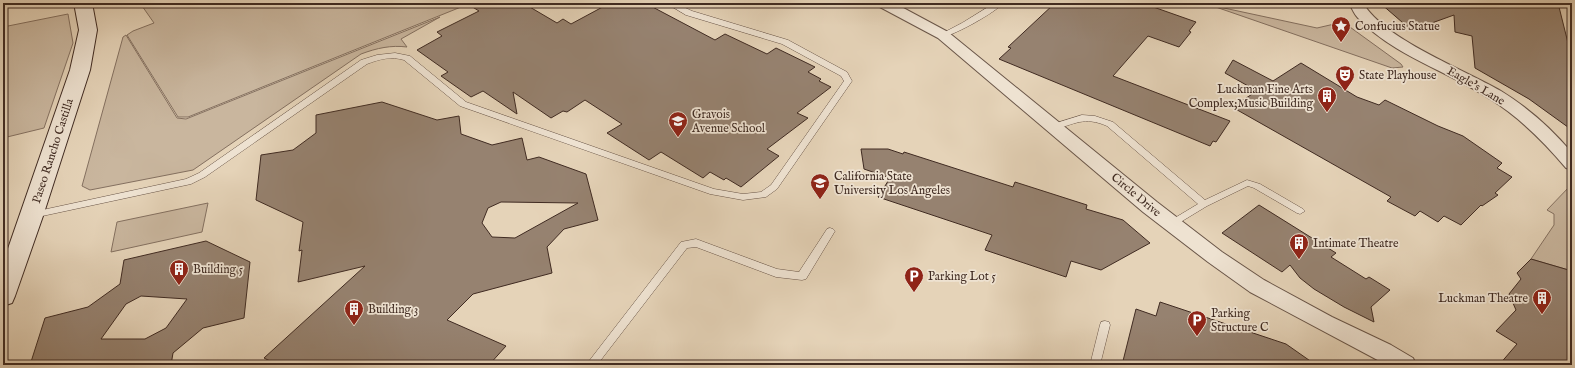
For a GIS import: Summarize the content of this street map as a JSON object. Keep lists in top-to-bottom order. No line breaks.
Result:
{"streets":{"street":["Eagle's Lane","Paseo Rancho Castilla","Circle Drive"]},"places":{"place":["Confucius Statue"],"theatre":["State Playhouse"],"building":["Luckman Fine Arts Complex;Music Building","Intimate Theatre","Building 5","Luckman Theatre","Building 3"],"school or university":["Gravois Avenue School","California State University Los Angeles"],"parking":["Parking Lot 5","Parking Structure C"]}}
